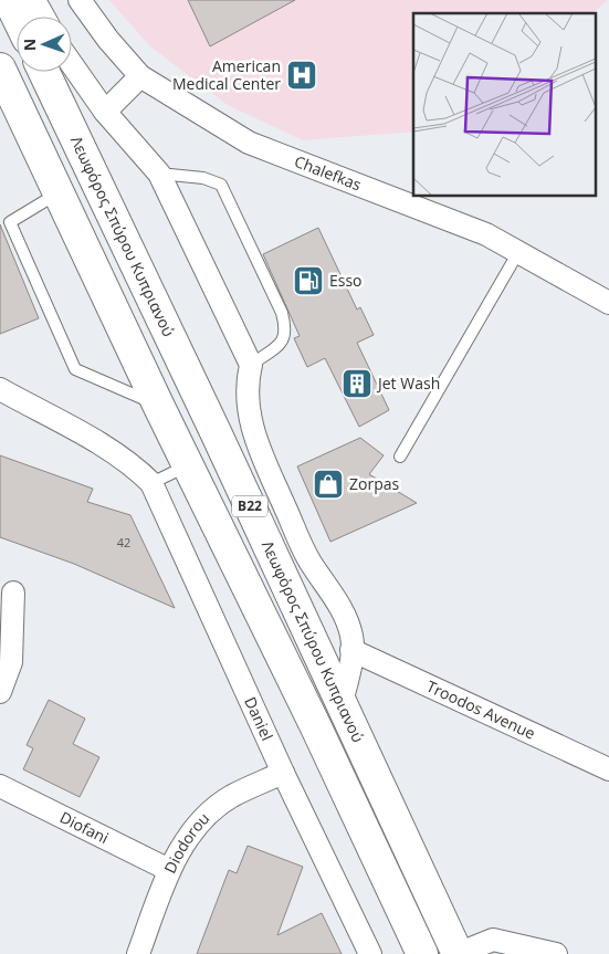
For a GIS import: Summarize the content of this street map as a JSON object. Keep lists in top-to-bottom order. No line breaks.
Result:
{"streets":{"main road":["Λεωφόρος Σπύρου Κυπριανού","B22"],"street":["Chalefkas","Troodos Avenue","Daniel","Diofani","Diodorou"]},"crossings":[["Daniel","Diodorou"],["Diofani","Diodorou"]],"places":{"hospital":["American Medical Center"],"fuel station":["Esso"],"building":["Jet Wash"],"shop":["Zorpas"]},"house_numbers":["42"],"north":"left"}
